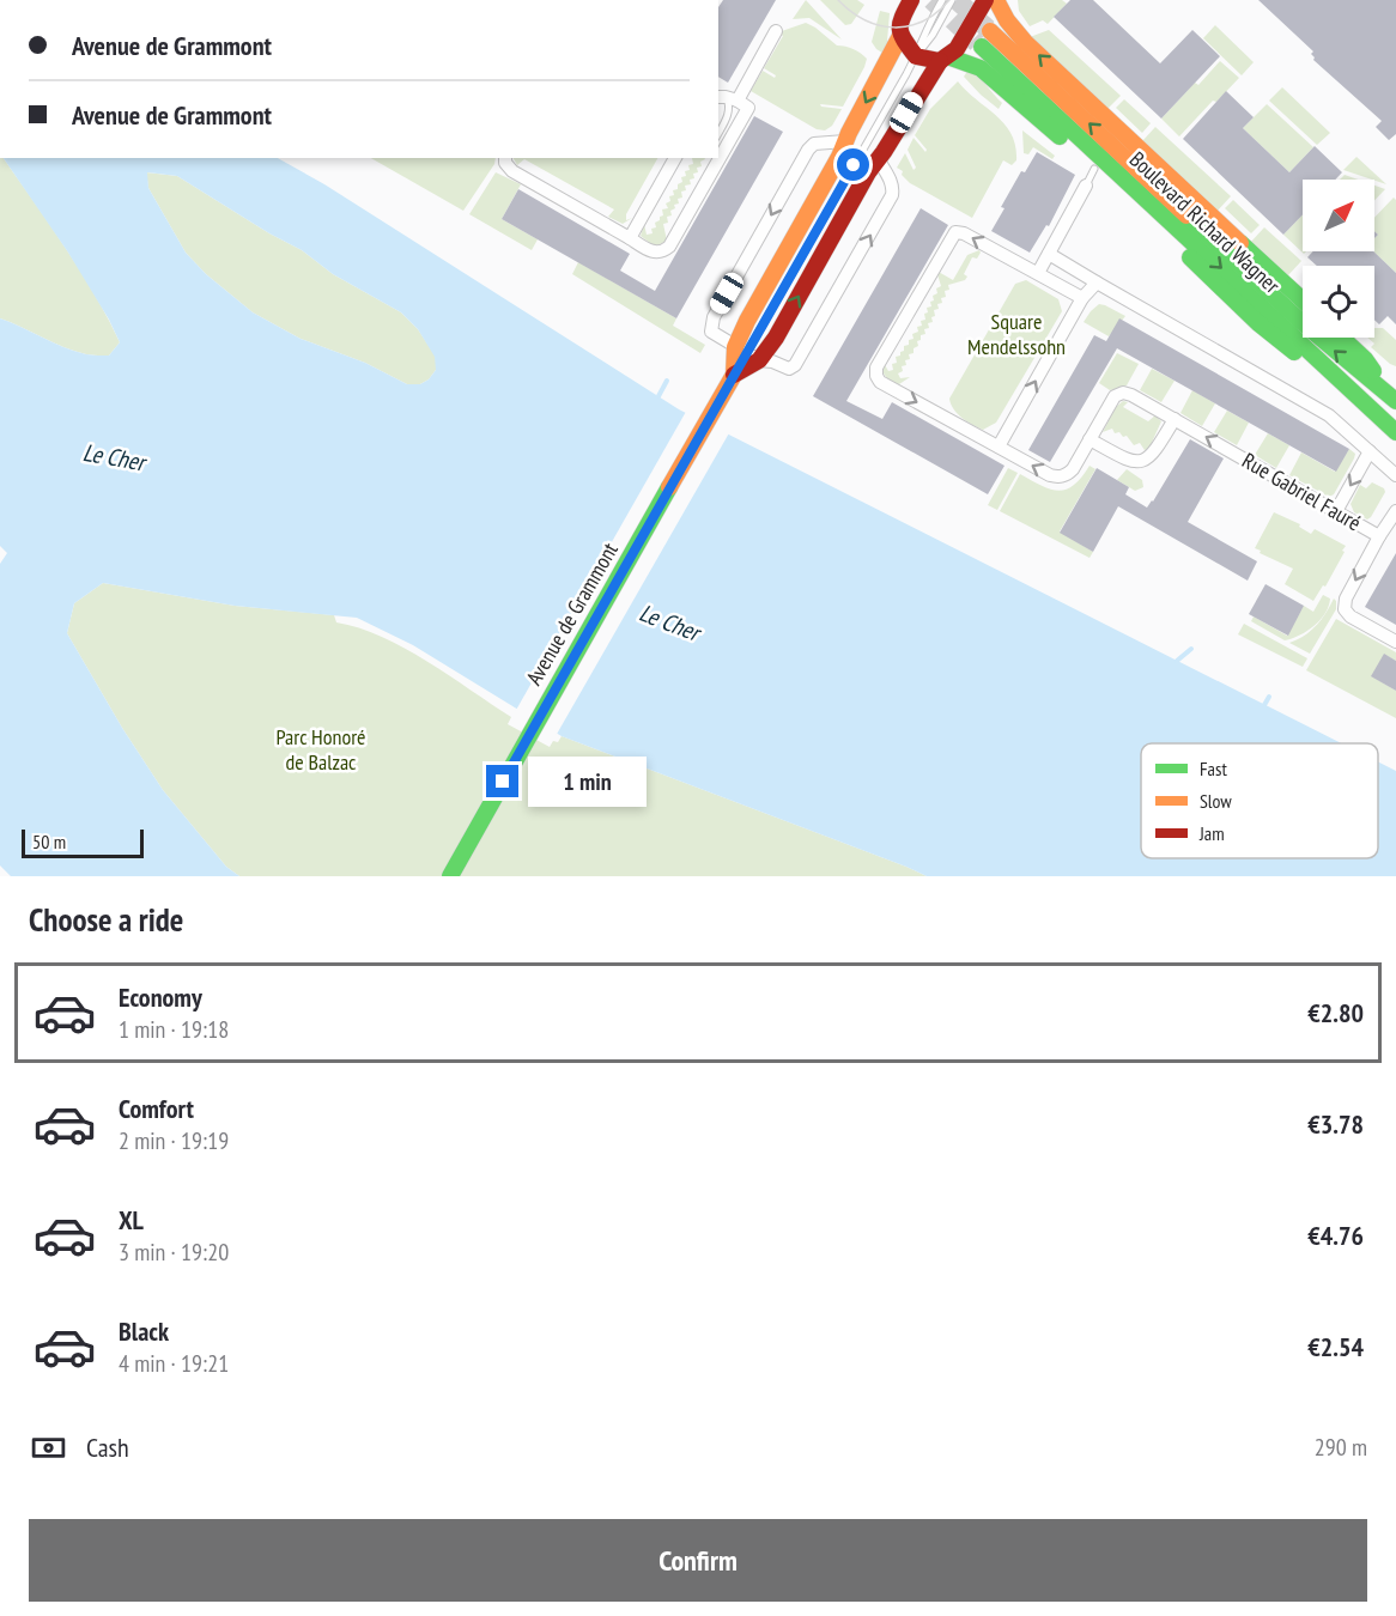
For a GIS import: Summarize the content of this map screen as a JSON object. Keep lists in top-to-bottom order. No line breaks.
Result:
{"streets":{"main road":["Boulevard Richard Wagner","Avenue de Grammont"],"street":["Rue Gabriel Fauré"]},"water":["Le Cher"],"parks":["Square Mendelssohn","Parc Honoré de Balzac"],"legend":["Fast","Slow","Jam"],"scale_bar":"50 m","north":"top right","page":{"banner":["Avenue de Grammont","Avenue de Grammont"],"bubble":"1 min","scale":"50 m","heading":"Choose a ride","list":[{"name":"Economy","note":"1 min · 19:18","value":"€2.80"},{"name":"Comfort","note":"2 min · 19:19","value":"€3.78"},{"name":"XL","note":"3 min · 19:20","value":"€4.76"},{"name":"Black","note":"4 min · 19:21","value":"€2.54"}],"pay":["Cash","290 m"],"buttons":"Confirm"}}
